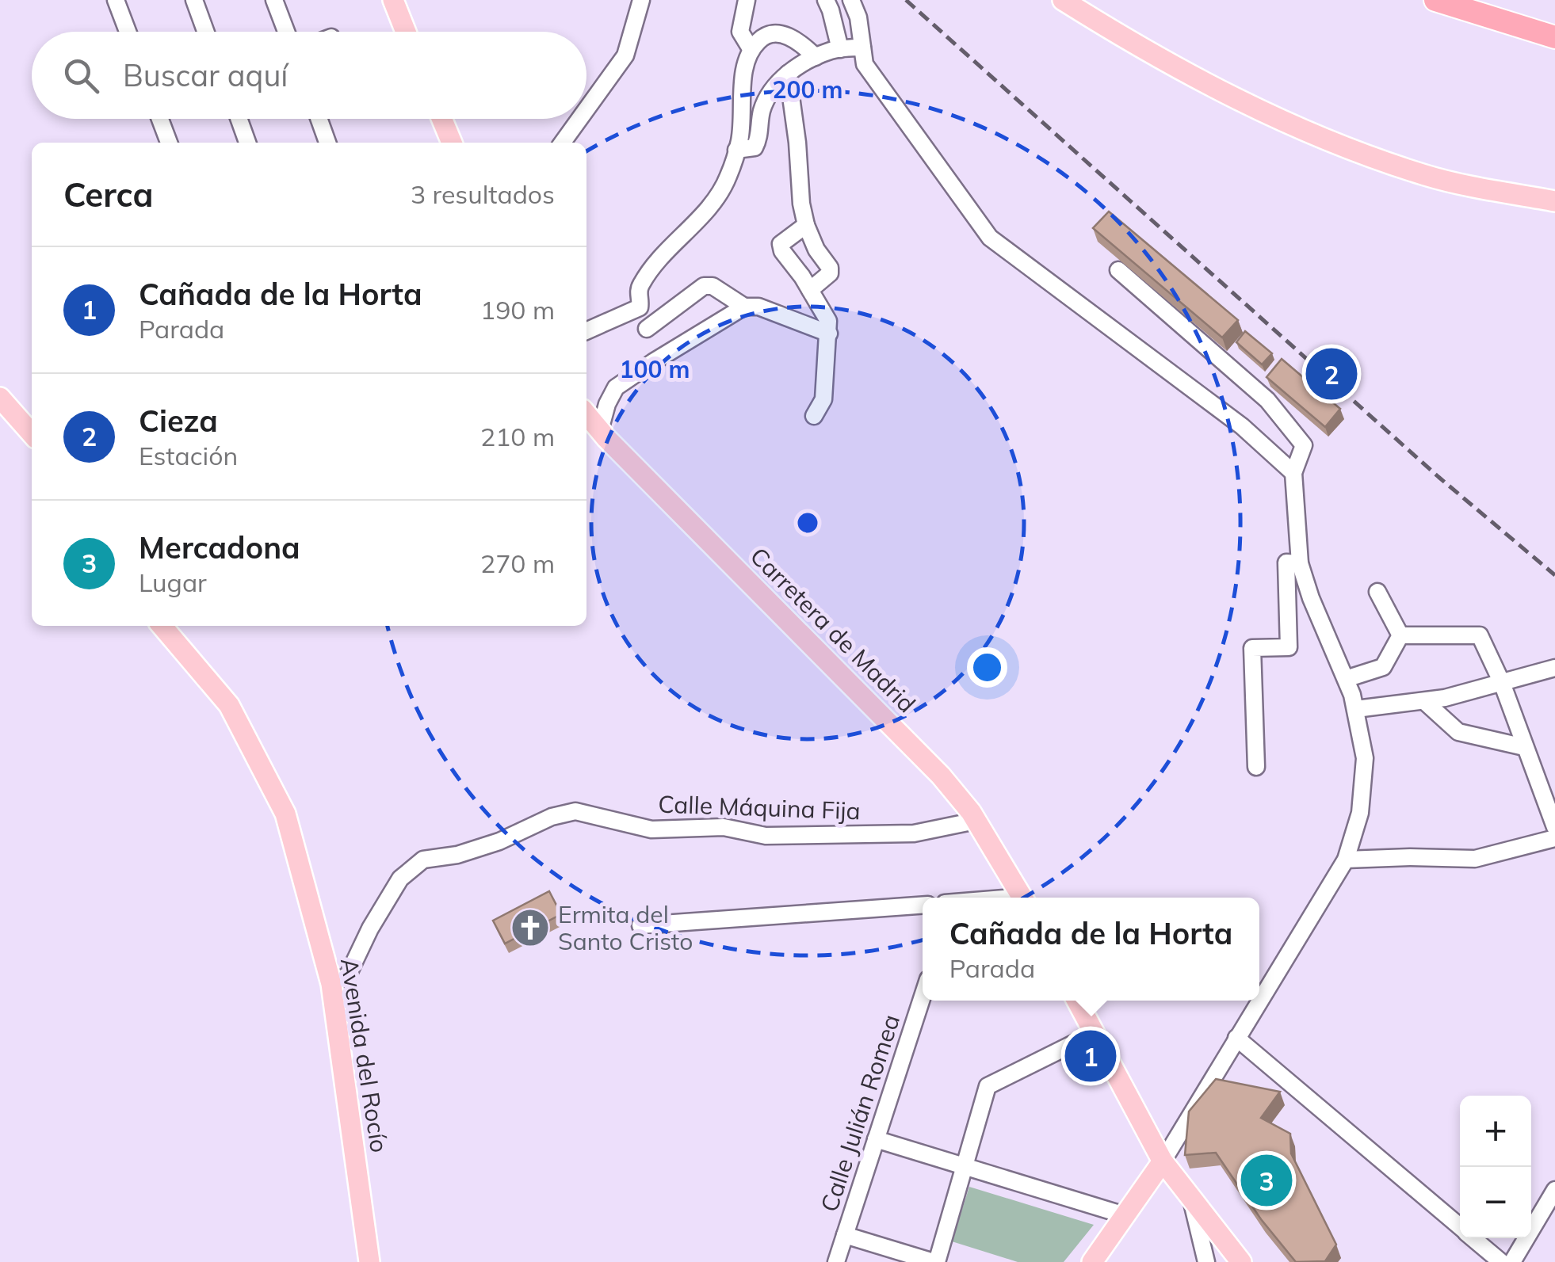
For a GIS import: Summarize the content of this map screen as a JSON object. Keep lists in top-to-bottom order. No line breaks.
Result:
{"streets":{"main road":["Carretera de Madrid","Avenida del Rocío"],"street":["Calle Máquina Fija","Calle Julián Romea"]},"crossings":[["Carretera de Madrid","Calle Máquina Fija"],["Calle Máquina Fija","Avenida del Rocío"]],"places":{"church":["Ermita del Santo Cristo"]},"page":{"search":"Buscar aquí","heading":["Cerca","3 resultados"],"list":[{"mark":"1","name":"Cañada de la Horta","note":"Parada","value":"190 m"},{"mark":"2","name":"Cieza","note":"Estación","value":"210 m"},{"mark":"3","name":"Mercadona","note":"Lugar","value":"270 m"}],"pins":["2","1","3"],"popup":["Cañada de la Horta","Parada"],"map_buttons":["+","−"]},"rings":["200 m","100 m"]}
